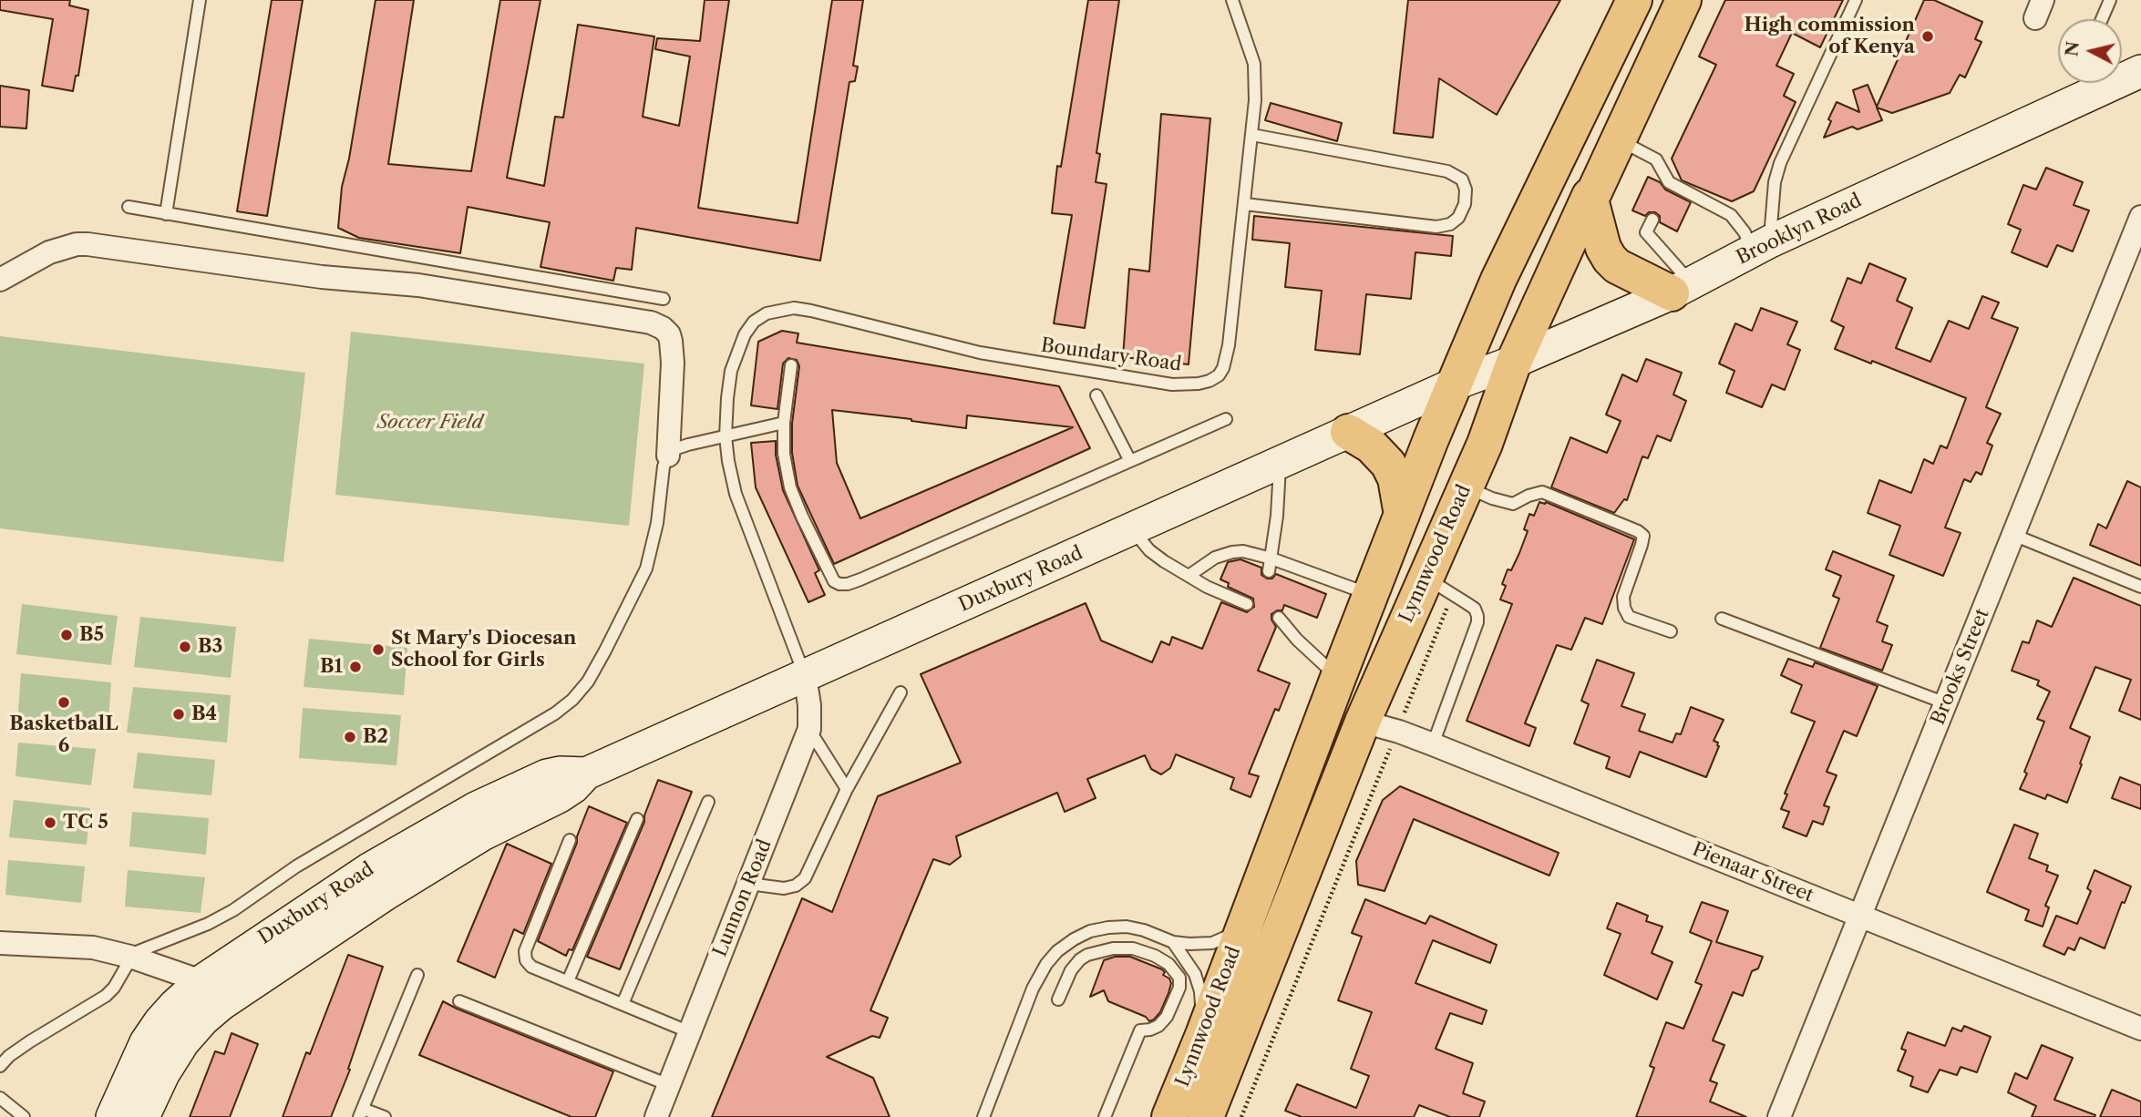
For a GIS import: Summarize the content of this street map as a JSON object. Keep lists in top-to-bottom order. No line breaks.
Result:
{"streets":{"main road":["Brooklyn Road","Lynnwood Road","Duxbury Road"],"street":["Brooks Street","Pienaar Street","Lunnon Road"],"lane":["Boundary Road"]},"crossings":[["Brooklyn Road","Lynnwood Road"],["Brooklyn Road","Duxbury Road"],["Boundary Road","Duxbury Road"],["Boundary Road","Lunnon Road"],["Lynnwood Road","Duxbury Road"],["Lynnwood Road","Pienaar Street"],["Duxbury Road","Lunnon Road"],["Brooks Street","Pienaar Street"]],"parks":["Soccer Field"],"places":["High commission of Kenya","B5","B3","St Mary's Diocesan School for Girls","B1","BasketbalL 6","B4","B2","TC 5"],"north":"left"}
